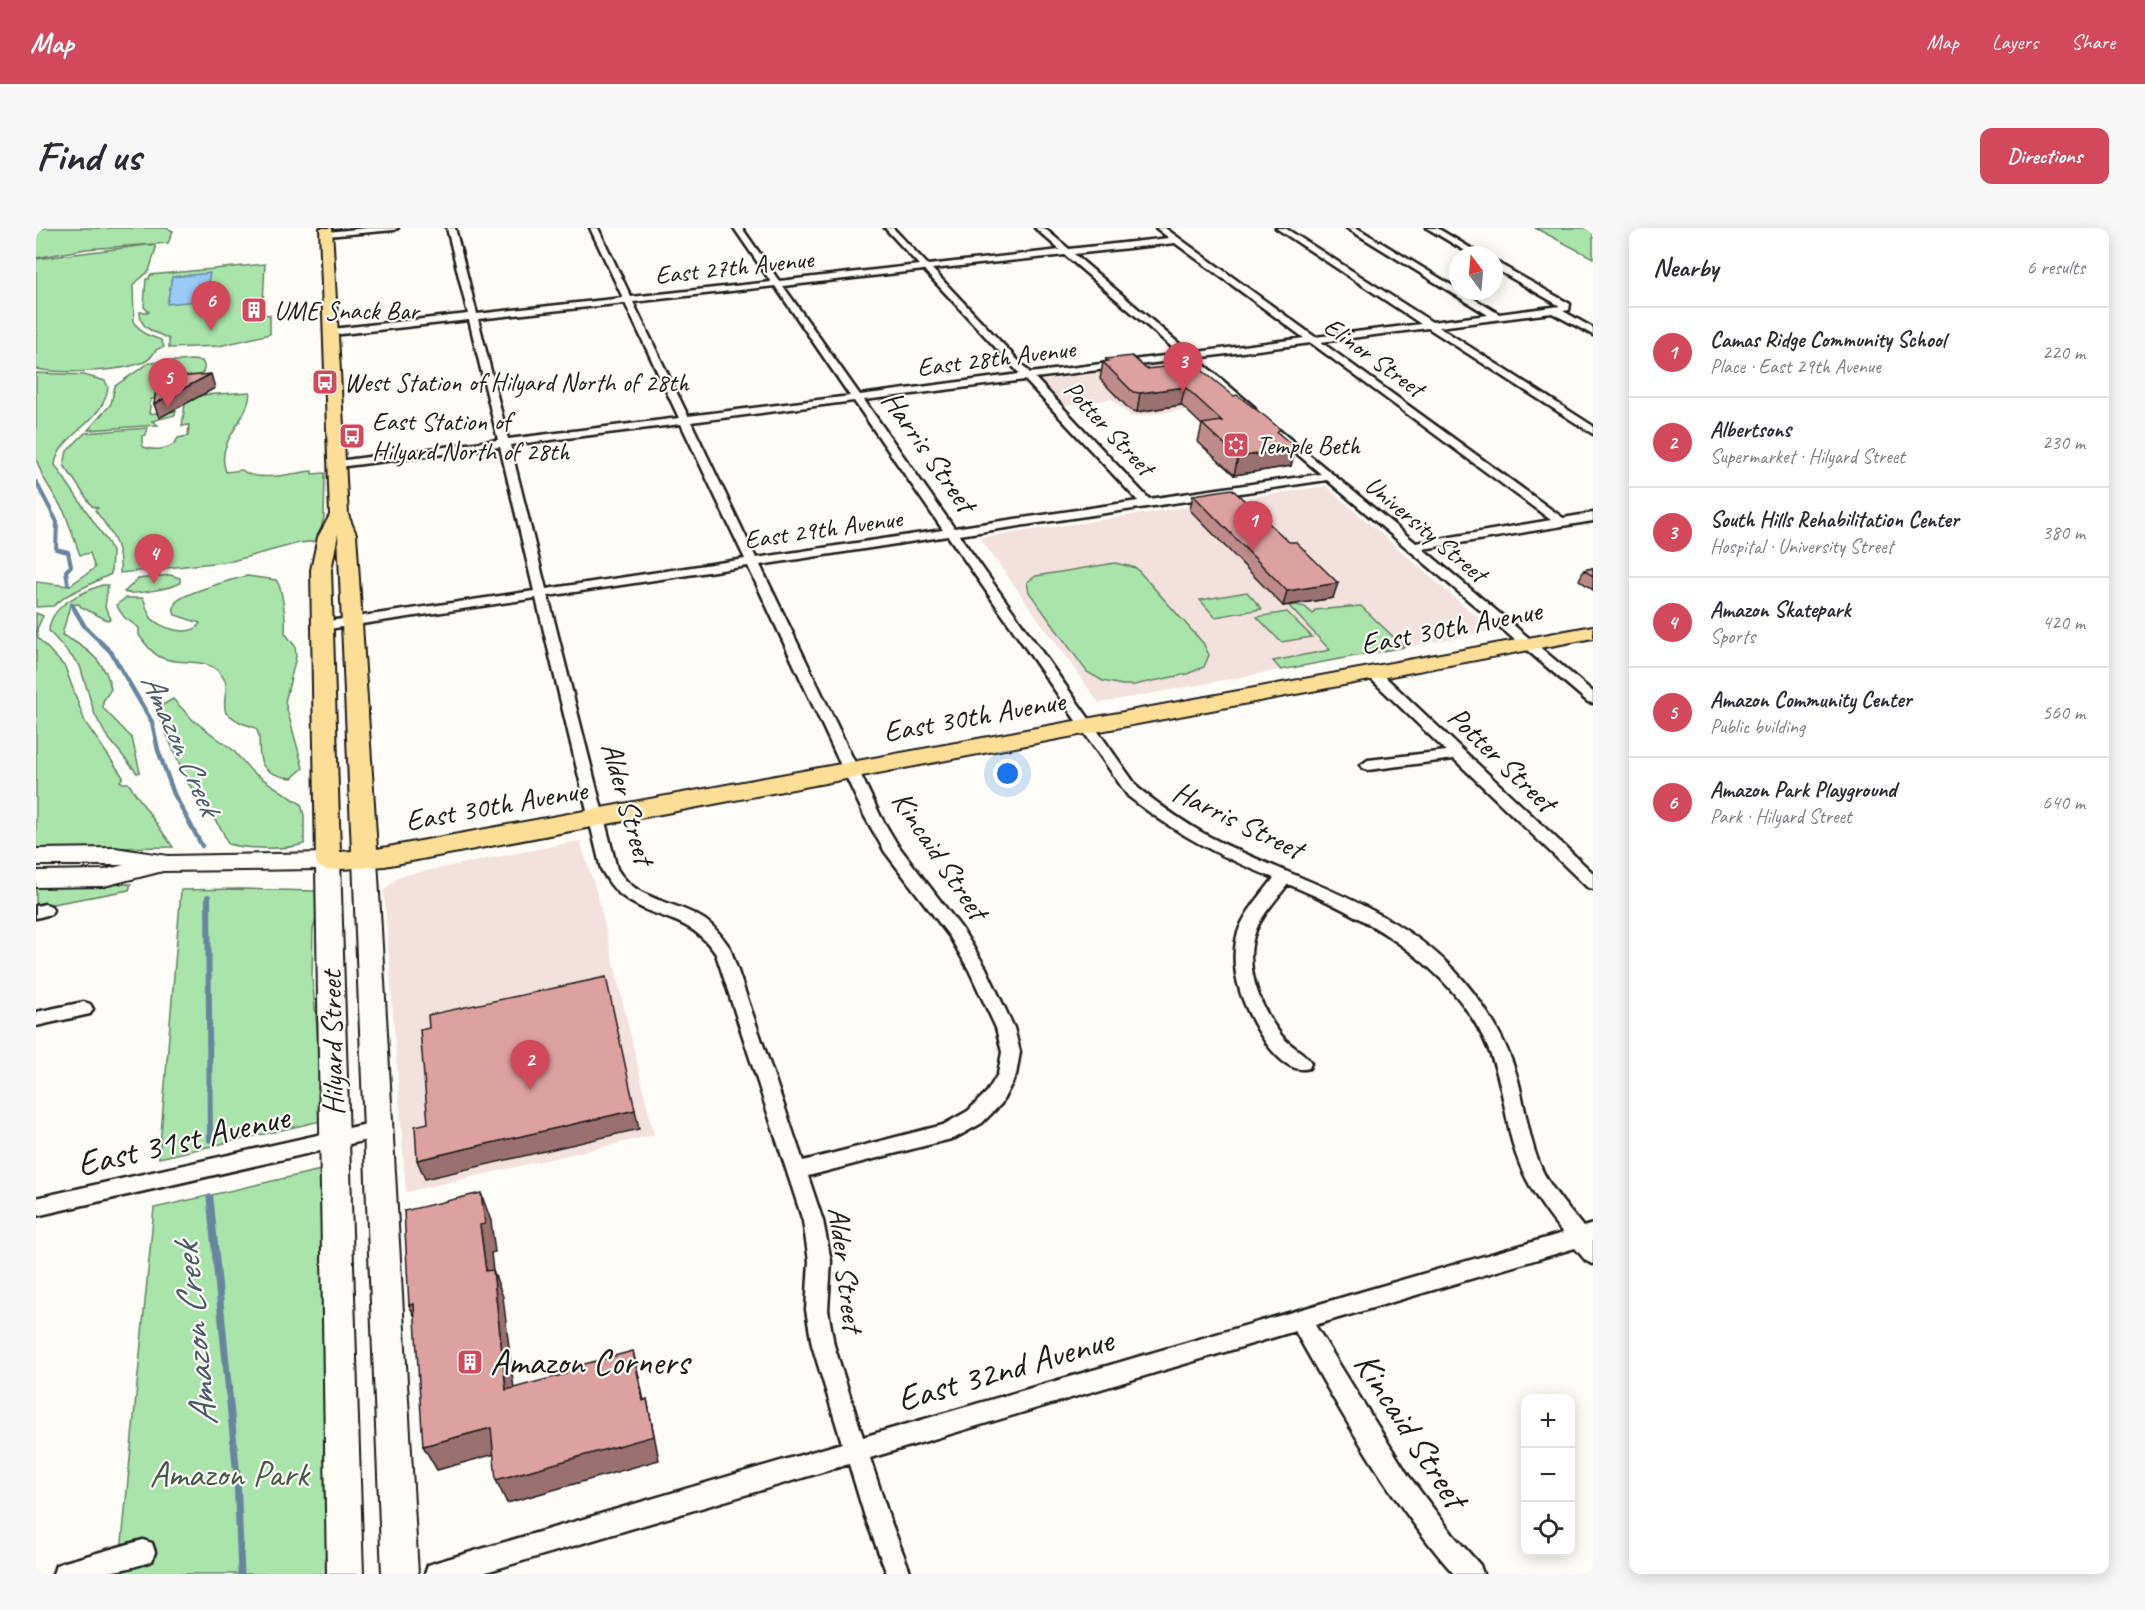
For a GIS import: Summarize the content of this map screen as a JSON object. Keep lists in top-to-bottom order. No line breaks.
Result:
{"streets":{"main road":["East 30th Avenue","Hilyard Street"],"street":["East 27th Avenue","Elinor Street","East 28th Avenue","Potter Street","Harris Street","East 29th Avenue","University Street","Alder Street","Kincaid Street","East 31st Avenue","East 32nd Avenue"]},"crossings":[["East 27th Avenue","Elinor Street"],["East 27th Avenue","Potter Street"],["East 27th Avenue","Harris Street"],["East 27th Avenue","University Street"],["East 27th Avenue","Alder Street"],["East 27th Avenue","Kincaid Street"],["East 27th Avenue","Hilyard Street"],["Elinor Street","East 28th Avenue"],["East 28th Avenue","Potter Street"],["East 28th Avenue","Harris Street"],["East 28th Avenue","University Street"],["East 28th Avenue","Alder Street"],["East 28th Avenue","Kincaid Street"],["East 28th Avenue","Hilyard Street"],["Potter Street","East 29th Avenue"],["Potter Street","East 30th Avenue"],["Harris Street","East 29th Avenue"],["Harris Street","East 30th Avenue"],["Harris Street","East 32nd Avenue"],["East 29th Avenue","University Street"],["East 29th Avenue","Alder Street"],["East 29th Avenue","Kincaid Street"],["East 29th Avenue","Hilyard Street"],["University Street","East 30th Avenue"],["East 30th Avenue","Alder Street"],["East 30th Avenue","Kincaid Street"],["East 30th Avenue","Hilyard Street"],["Alder Street","Kincaid Street"],["Alder Street","East 32nd Avenue"],["Kincaid Street","East 32nd Avenue"],["Hilyard Street","East 31st Avenue"]],"water":["Amazon Creek"],"parks":["Amazon Park"],"places":{"building":["UME Snack Bar","Amazon Corners"],"bus stop":["West Station of Hilyard North of 28th","East Station of Hilyard North of 28th"],"synagogue":["Temple Beth"]},"north":"top","page":{"header":"Map","nav":["Map","Layers","Share"],"buttons":"Directions","title":"Find us","heading":["Nearby","6 results"],"pins":["6","3","5","1","4","2"],"list":[{"mark":"1","name":"Camas Ridge Community School","note":"Place · East 29th Avenue","value":"220 m"},{"mark":"2","name":"Albertsons","note":"Supermarket · Hilyard Street","value":"230 m"},{"mark":"3","name":"South Hills Rehabilitation Center","note":"Hospital · University Street","value":"380 m"},{"mark":"4","name":"Amazon Skatepark","note":"Sports","value":"420 m"},{"mark":"5","name":"Amazon Community Center","note":"Public building","value":"560 m"},{"mark":"6","name":"Amazon Park Playground","note":"Park · Hilyard Street","value":"640 m"}],"map_buttons":["+","−"]}}
